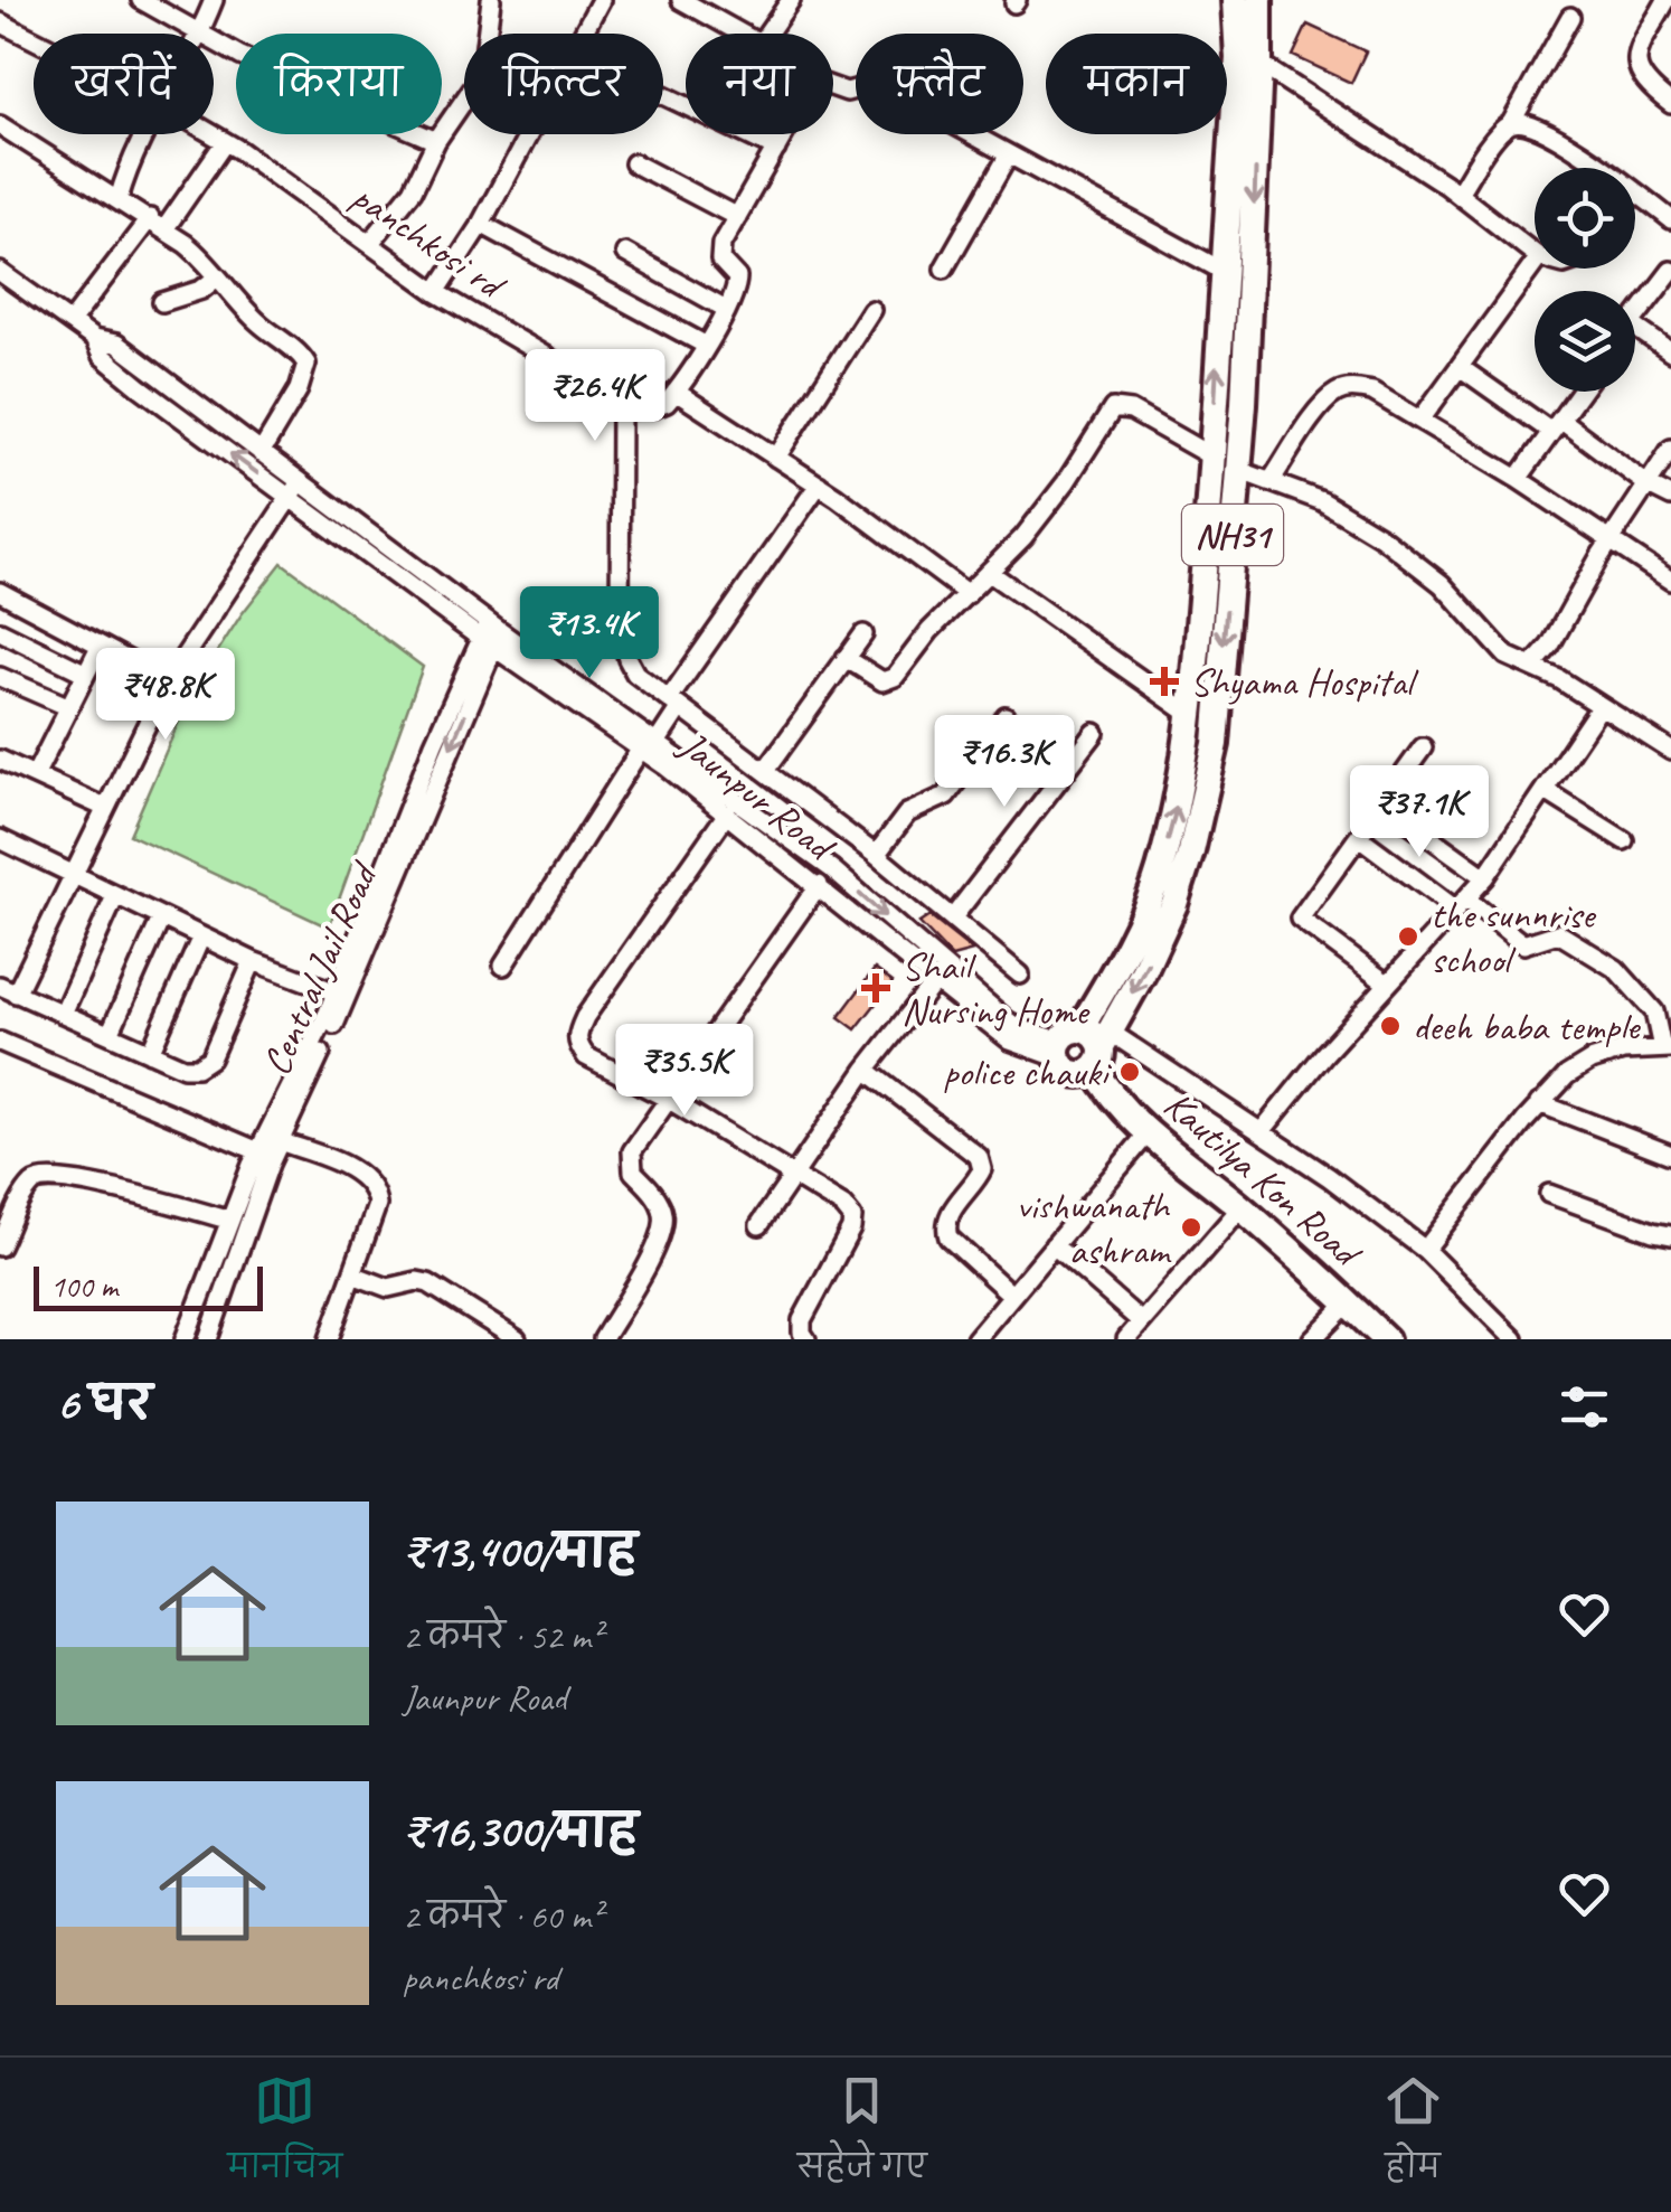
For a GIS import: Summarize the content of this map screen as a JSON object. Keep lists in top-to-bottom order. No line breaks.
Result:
{"streets":{"highway":["NH31","Kautilya Kon Road"],"street":["panchkosi rd","Jaunpur Road","Central Jail Road"]},"crossings":[["NH31","Jaunpur Road"],["NH31","Kautilya Kon Road"],["Jaunpur Road","Central Jail Road"],["Jaunpur Road","Kautilya Kon Road"]],"places":{"health":["Shyama Hospital","Shail Nursing Home"],"other":["the sunnrise school","deeh baba temple","police chauki","vishwanath ashram"]},"scale_bar":"100 m","page":{"chip":["खरीदें","किराया","फ़िल्टर","नया","फ़्लैट","मकान"],"price":["₹26.4K","₹13.4K","₹48.8K","₹16.3K","₹37.1K","₹35.5K"],"scale":"100 m","heading":"6 घर","list":[{"name":"₹13,400/माह","note":"2 कमरे · 52 m² · Jaunpur Road"},{"name":"₹16,300/माह","note":"2 कमरे · 60 m² · panchkosi rd"}],"tabs":["मानचित्र","सहेजे गए","होम"]}}
